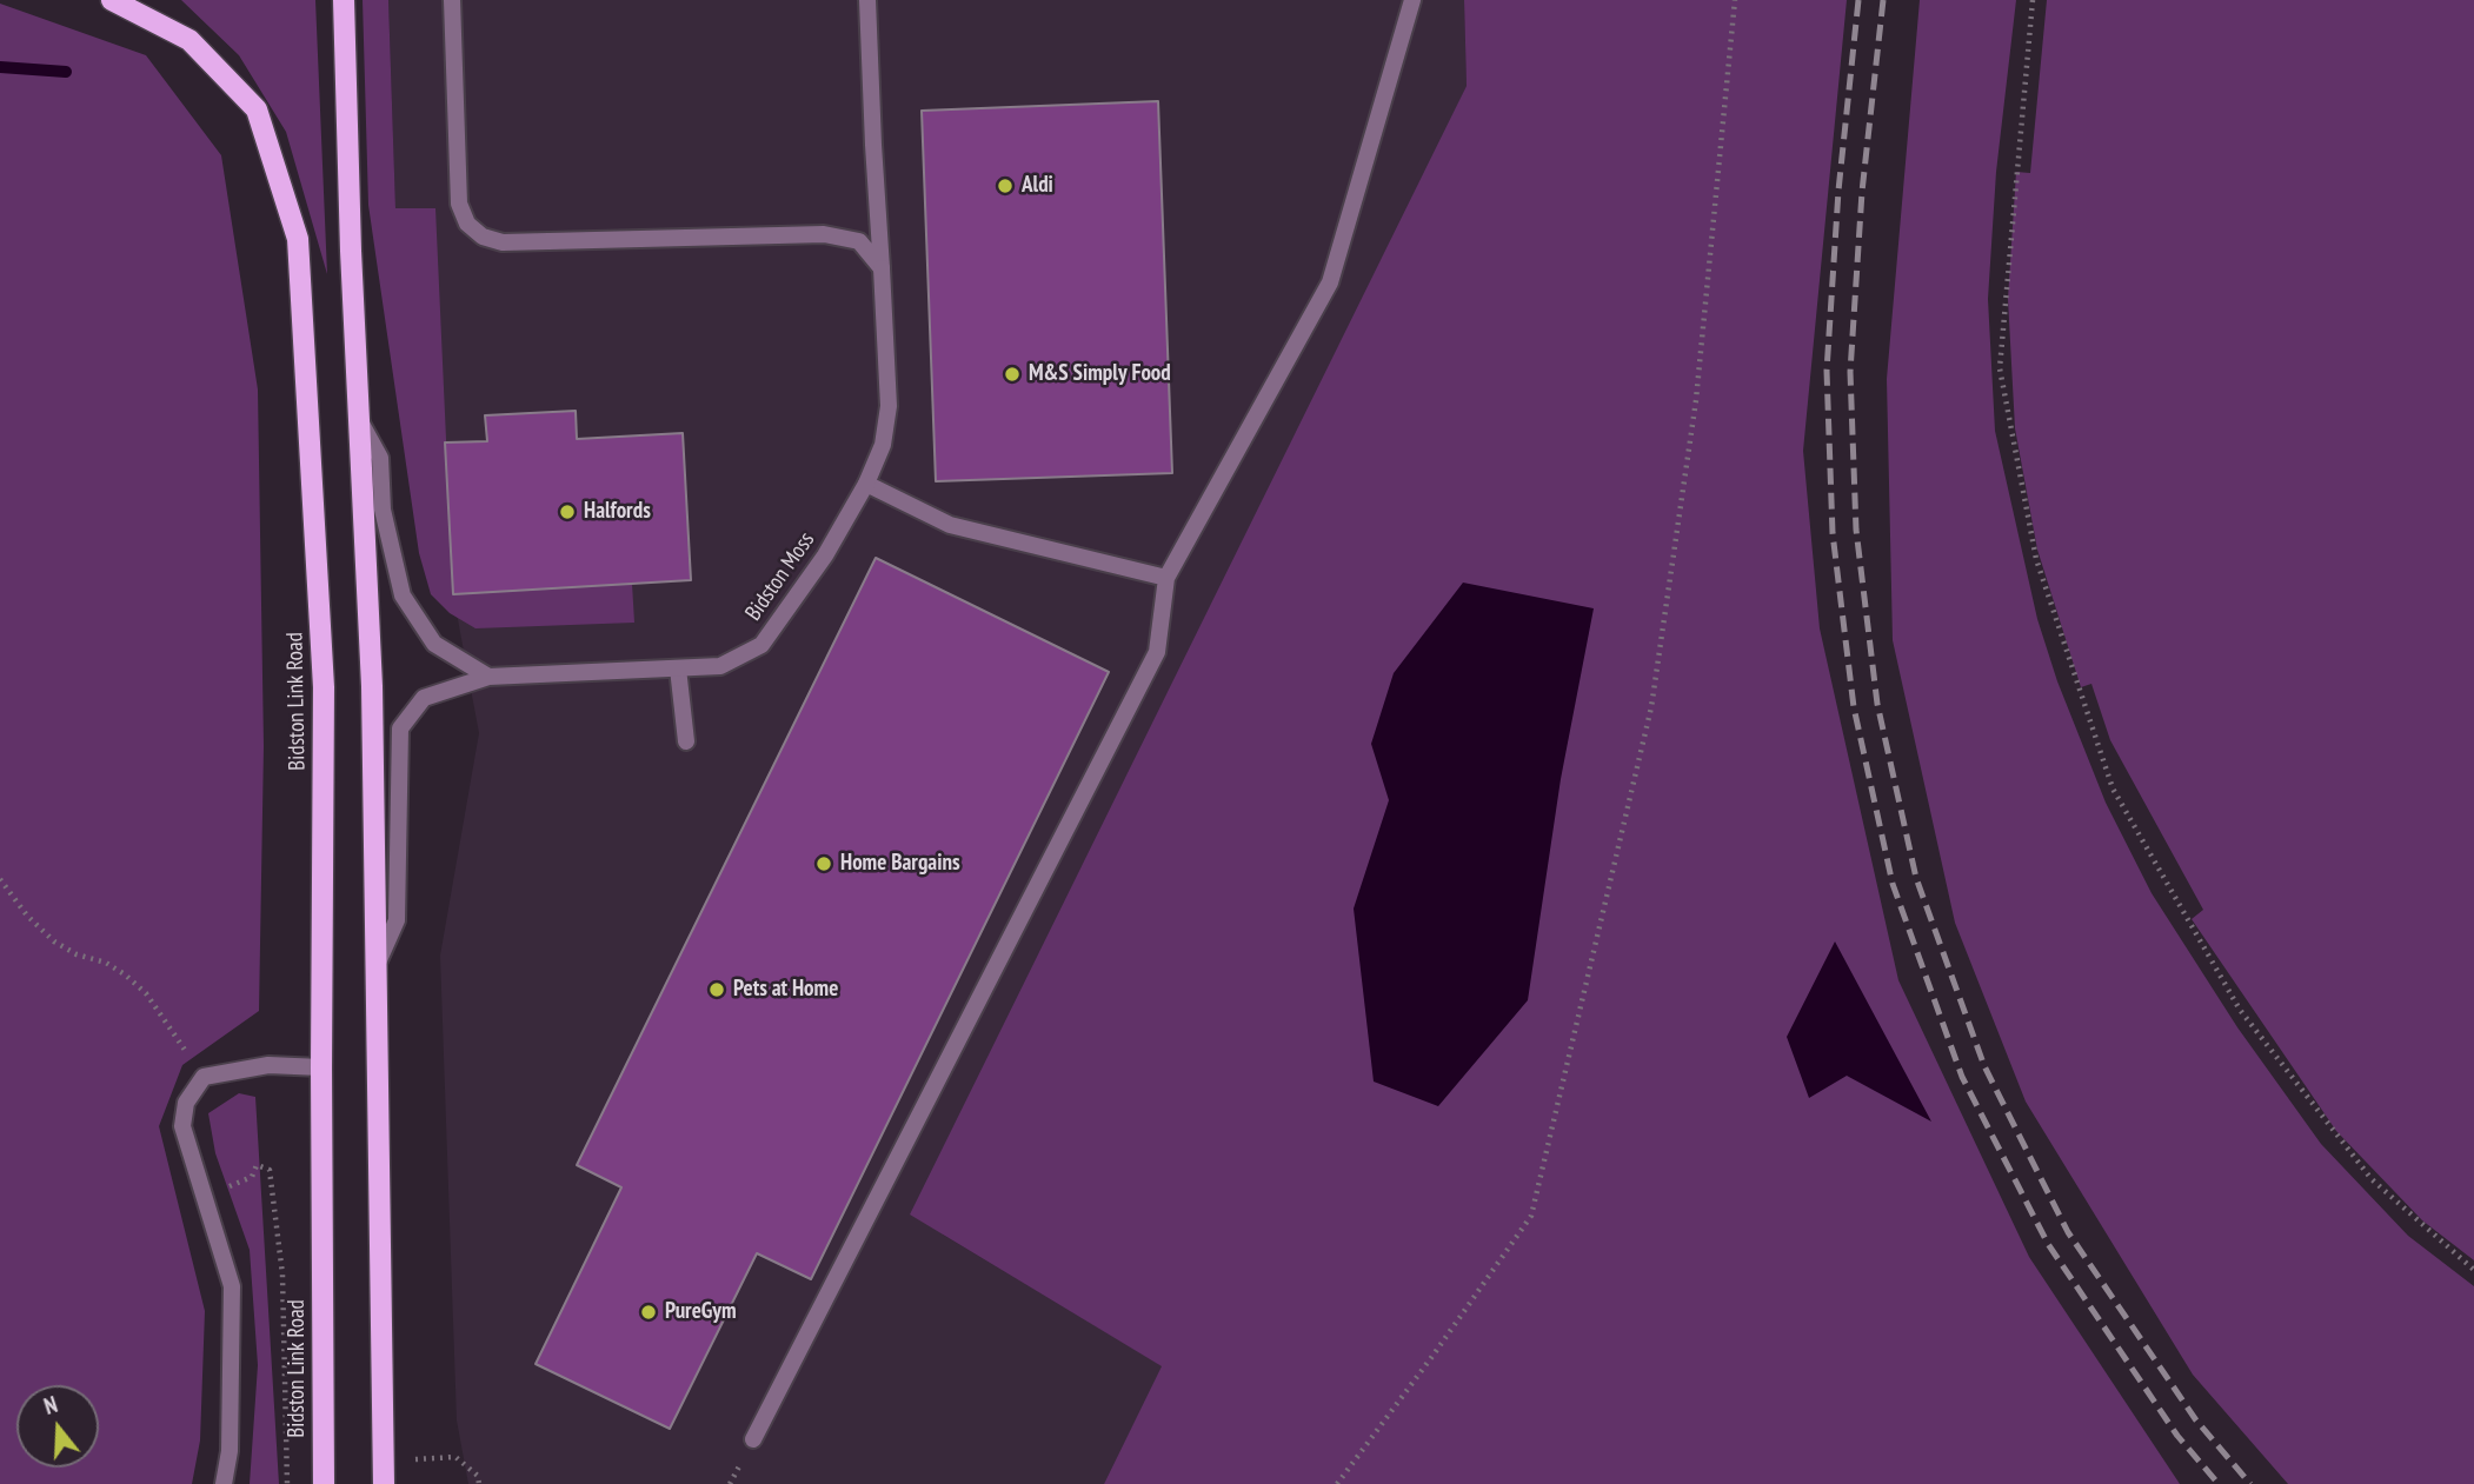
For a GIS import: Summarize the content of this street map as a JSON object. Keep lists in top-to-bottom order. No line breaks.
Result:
{"streets":{"main road":["Bidston Link Road"],"street":["Bidston Moss"]},"places":["Aldi","M&S Simply Food","Halfords","Home Bargains","Pets at Home","PureGym"],"north":"top"}
